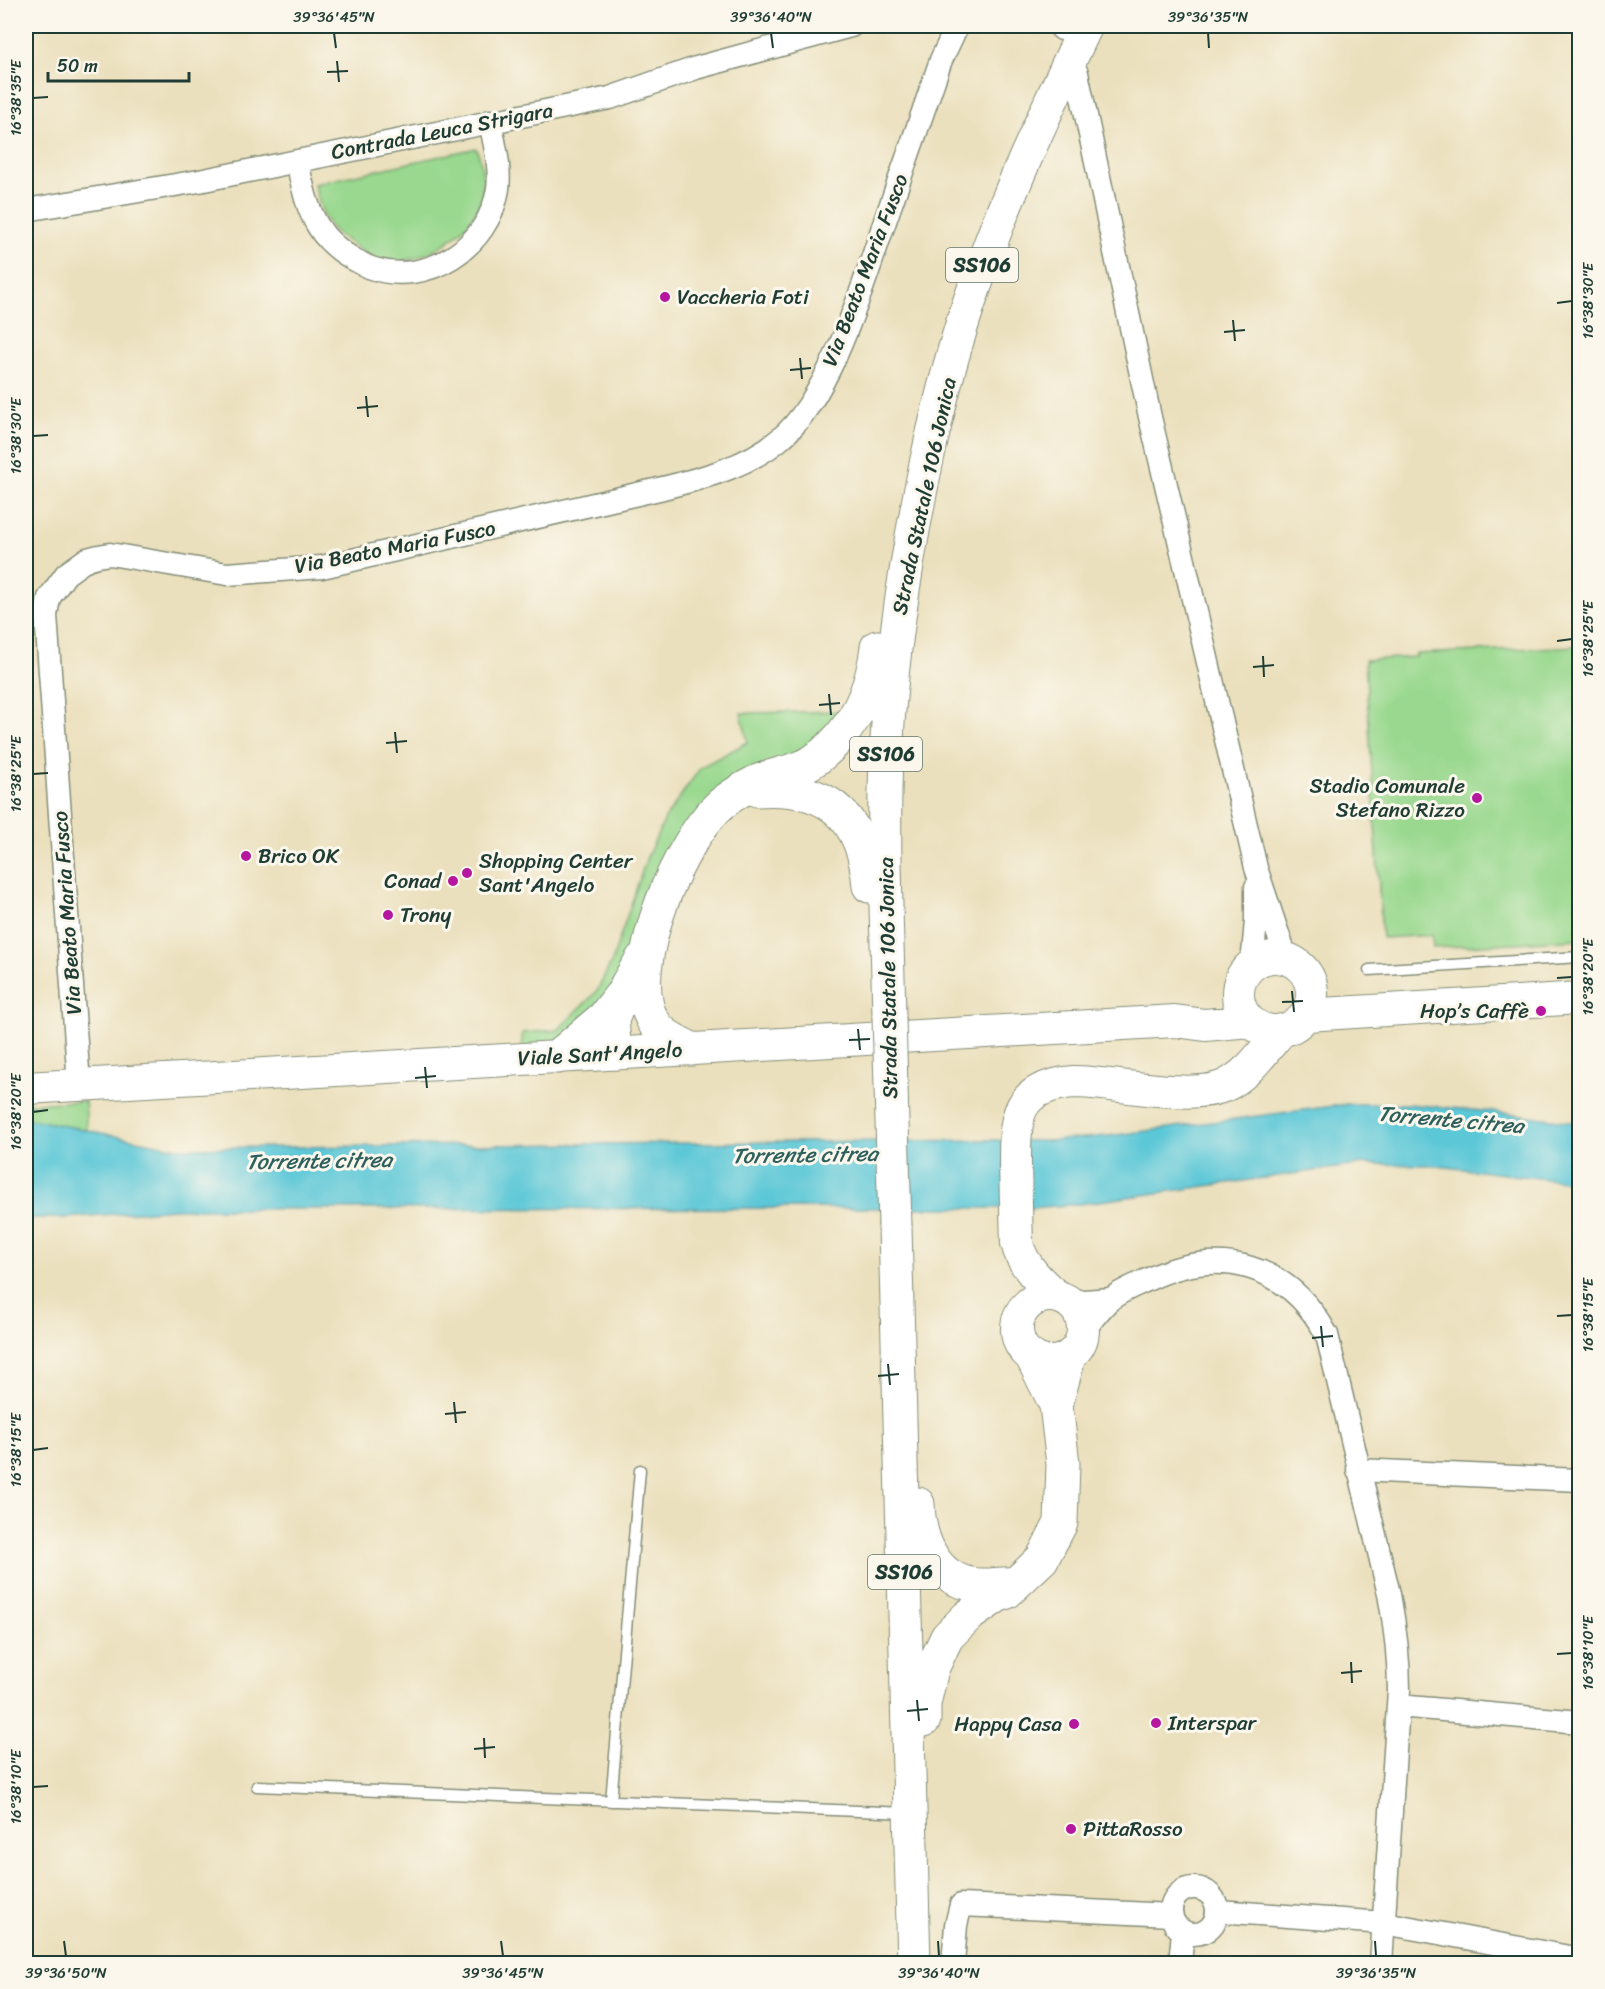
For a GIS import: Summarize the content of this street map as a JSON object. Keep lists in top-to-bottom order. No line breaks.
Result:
{"streets":{"main road":["SS106","Strada Statale 106 Jonica","Viale Sant'Angelo"],"street":["Contrada Leuca Strigara","Via Beato Maria Fusco"]},"crossings":[["Via Beato Maria Fusco","Viale Sant'Angelo"]],"water":["Torrente citrea"],"places":["Vaccheria Foti","Stadio Comunale Stefano Rizzo","Brico OK","Shopping Center Sant'Angelo","Conad","Trony","Hop’s Caffè","Interspar","Happy Casa","PittaRosso"],"scale_bar":"50 m","coordinates":["39°36'45\"N","39°36'40\"N","39°36'35\"N","16°38'35\"E","16°38'30\"E","16°38'25\"E","16°38'20\"E","16°38'15\"E","16°38'10\"E","39°36'50\"N"]}
